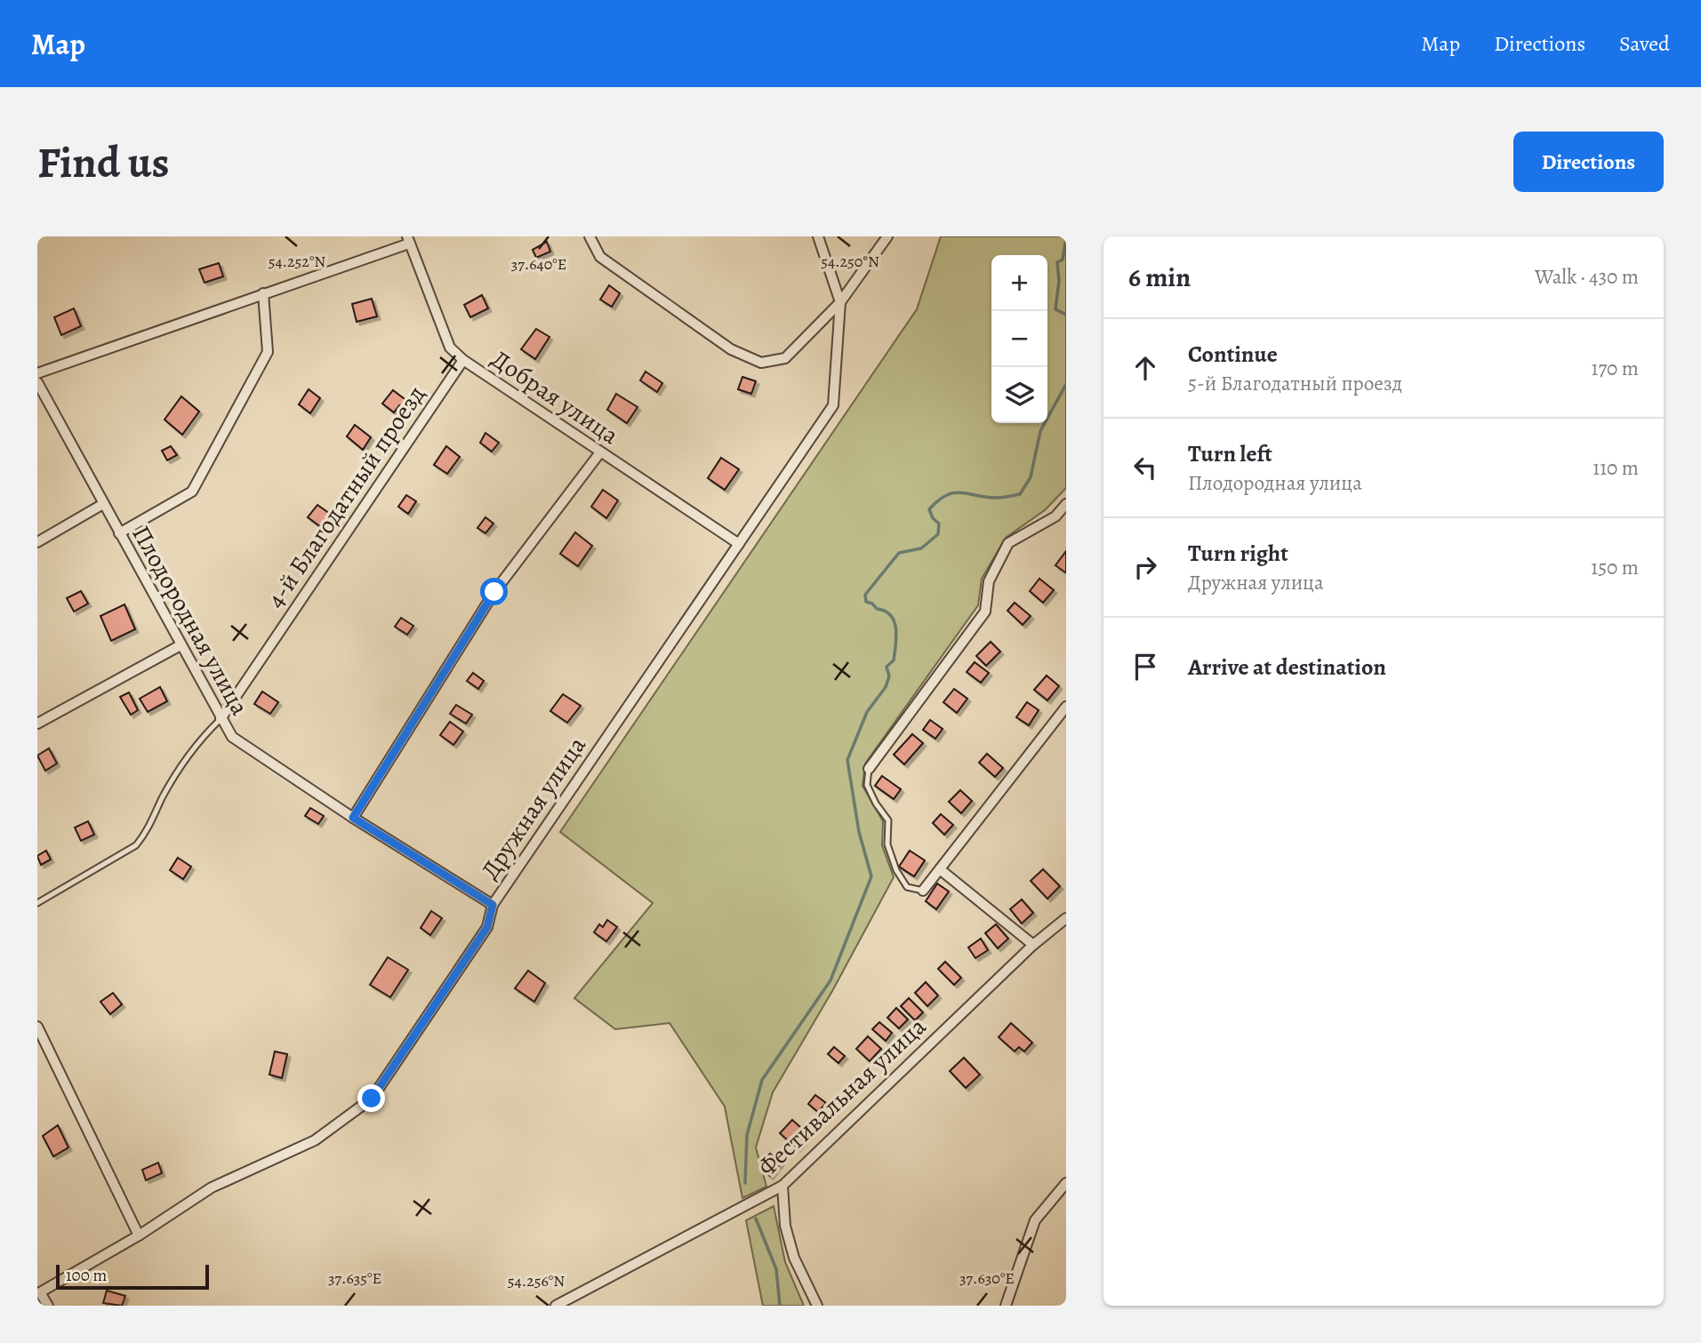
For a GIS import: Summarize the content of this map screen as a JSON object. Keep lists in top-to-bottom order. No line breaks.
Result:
{"streets":{"street":["Добрая улица","4-й Благодатный проезд","Плодородная улица","Дружная улица","Фестивальная улица"]},"crossings":[["Добрая улица","4-й Благодатный проезд"],["Добрая улица","Дружная улица"],["4-й Благодатный проезд","Плодородная улица"],["Плодородная улица","Дружная улица"]],"scale_bar":"100 m","page":{"header":"Map","nav":["Map","Directions","Saved"],"buttons":"Directions","title":"Find us","heading":["6 min","Walk · 430 m"],"map_buttons":["+","−"],"list":[["Continue","5-й Благодатный проезд","170 m"],["Turn left","Плодородная улица","110 m"],["Turn right","Дружная улица","150 m"],"Arrive at destination"],"scale":"100 m"},"coordinates":["54.252°N","54.250°N","37.640°E","37.635°E","37.630°E","54.256°N"]}
